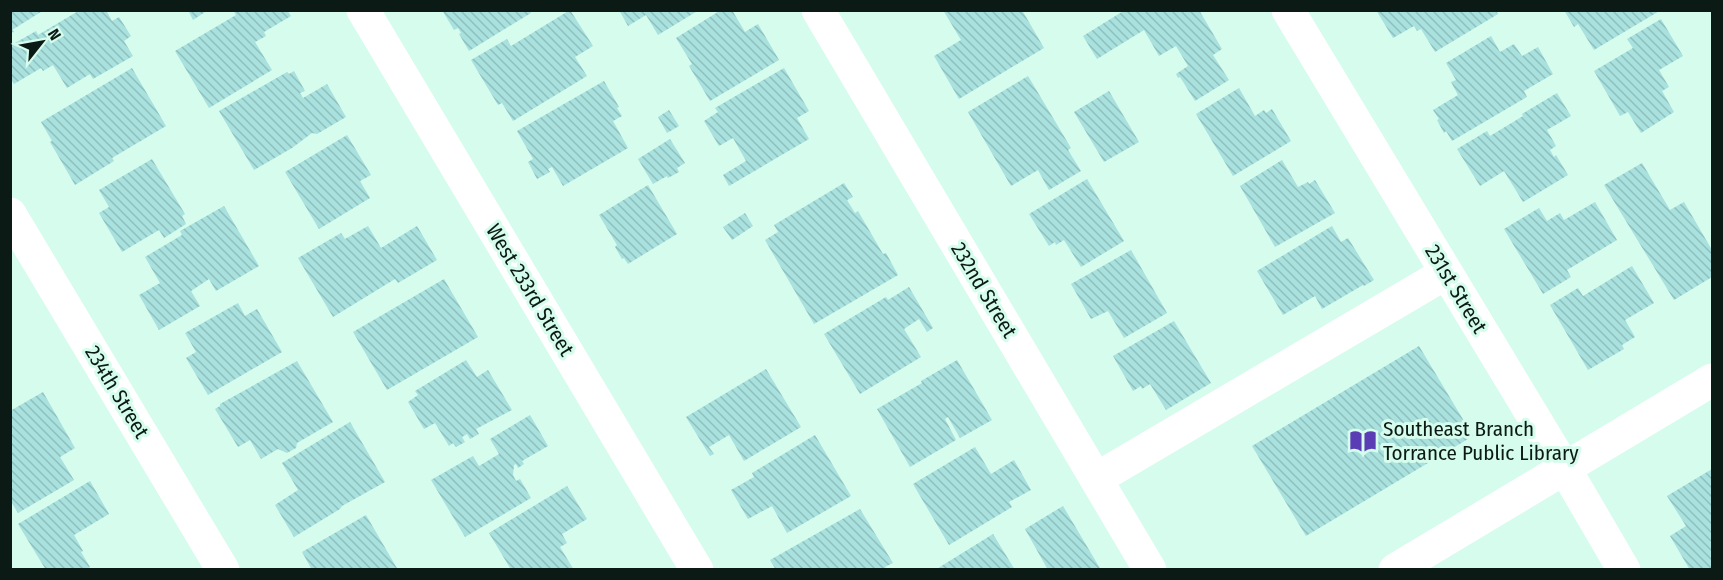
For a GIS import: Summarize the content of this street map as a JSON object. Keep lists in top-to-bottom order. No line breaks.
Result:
{"streets":{"street":["231st Street","West 233rd Street","232nd Street","234th Street"]},"places":{"library":["Southeast Branch Torrance Public Library"]},"north":"top right"}
